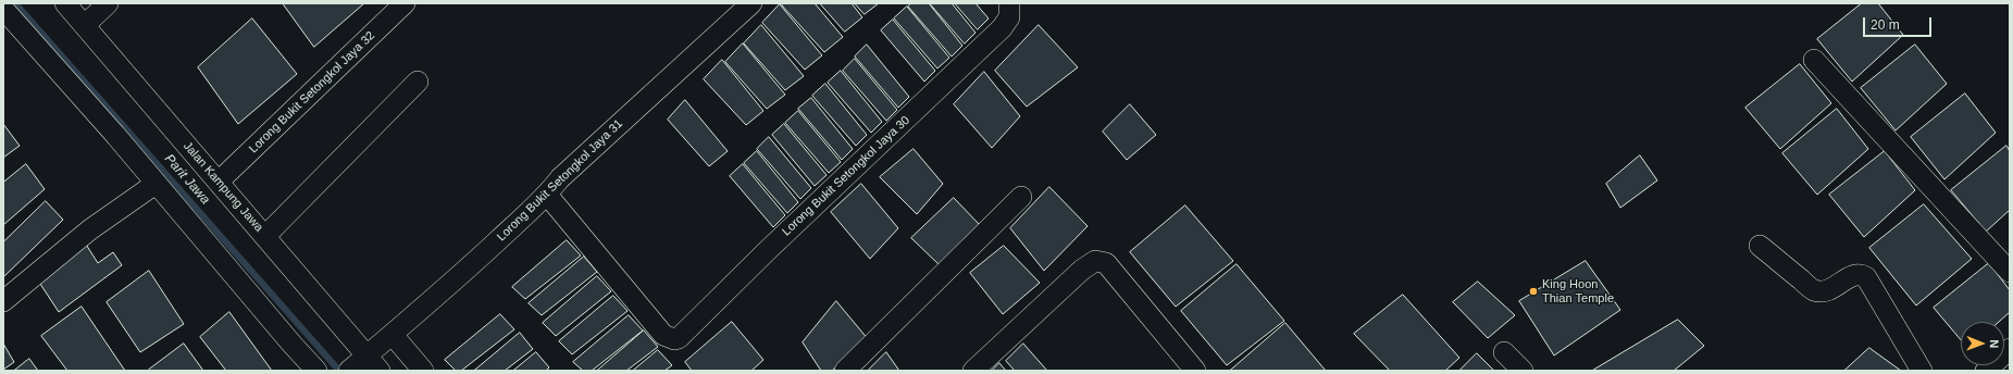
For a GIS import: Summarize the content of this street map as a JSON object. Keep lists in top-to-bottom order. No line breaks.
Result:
{"streets":{"street":["Lorong Bukit Setongkol Jaya 32","Lorong Bukit Setongkol Jaya 30","Lorong Bukit Setongkol Jaya 31","Jalan Kampung Jawa"]},"crossings":[["Lorong Bukit Setongkol Jaya 32","Jalan Kampung Jawa"],["Lorong Bukit Setongkol Jaya 30","Lorong Bukit Setongkol Jaya 31"],["Lorong Bukit Setongkol Jaya 31","Jalan Kampung Jawa"]],"water":["Parit Jawa"],"places":["King Hoon Thian Temple"],"scale_bar":"20 m","north":"right"}
